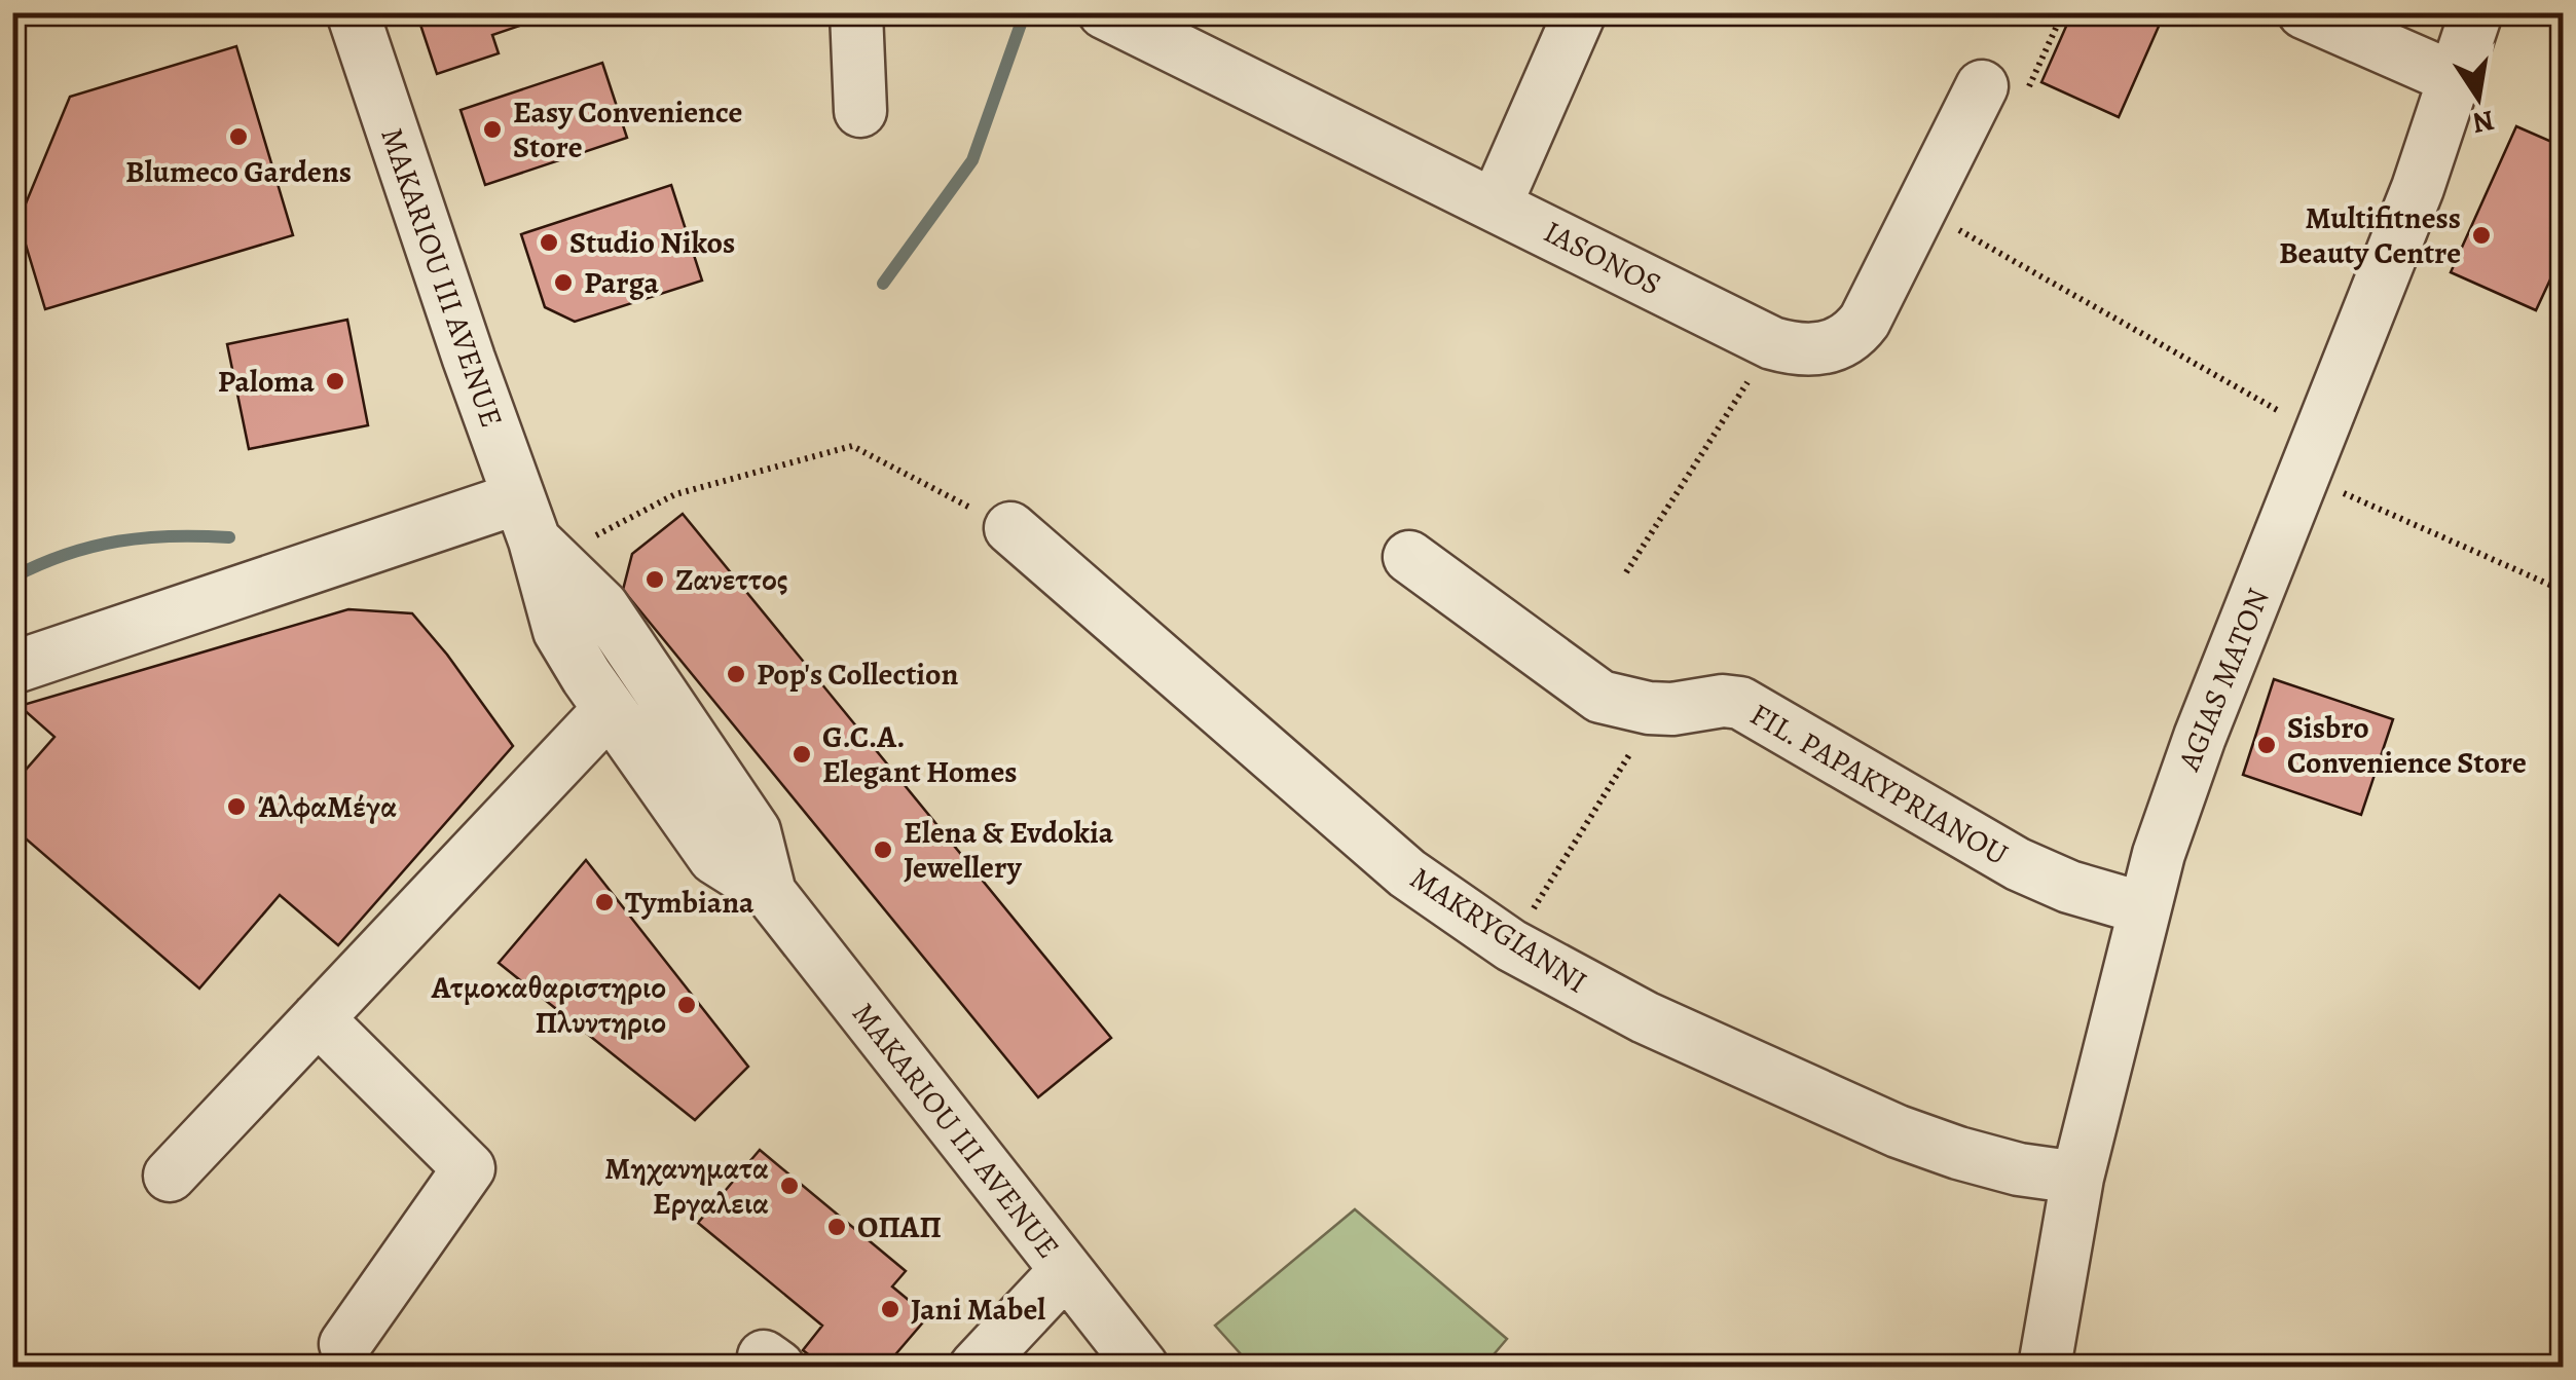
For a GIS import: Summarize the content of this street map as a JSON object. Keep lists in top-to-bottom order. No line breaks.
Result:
{"streets":{"street":["IASONOS","MAKARIOU III AVENUE","AGIAS MATON","FIL. PAPAKYPRIANOU","MAKRYGIANNI"]},"crossings":[["AGIAS MATON","FIL. PAPAKYPRIANOU"],["AGIAS MATON","MAKRYGIANNI"]],"places":["Easy Convenience Store","Blumeco Gardens","Multifitness Beauty Centre","Studio Nikos","Parga","Paloma","Ζανεττος","Pop's Collection","Sisbro Convenience Store","G.C.A. Elegant Homes","ΆλφαΜέγα","Elena & Evdokia Jewellery","Tymbiana","Ατμοκαθαριστηριο Πλυντηριο","Μηχανηματα Εργαλεια","ΟΠΑΠ","Jani Mabel"],"north":"bottom"}
